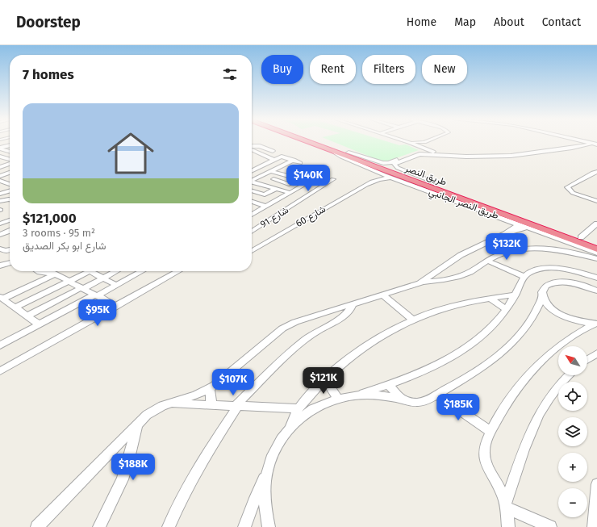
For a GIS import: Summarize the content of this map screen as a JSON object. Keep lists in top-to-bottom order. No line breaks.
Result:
{"streets":{"highway":["طريق النصر"],"street":["طريق النصر الجانبي","شارع 60","شارع 91"]},"crossings":[["طريق النصر","طريق النصر الجانبي"],["طريق النصر الجانبي","شارع 60"]],"north":"top left","page":{"header":"Doorstep","nav":["Home","Map","About","Contact"],"chip":["Buy","Rent","Filters","New"],"heading":"7 homes","list":[{"name":"$121,000","note":"3 rooms · 95 m² · شارع ابو بكر الصديق"}],"price":["$140K","$132K","$95K","$121K","$107K","$185K","$188K"],"map_buttons":["+","−"]}}
